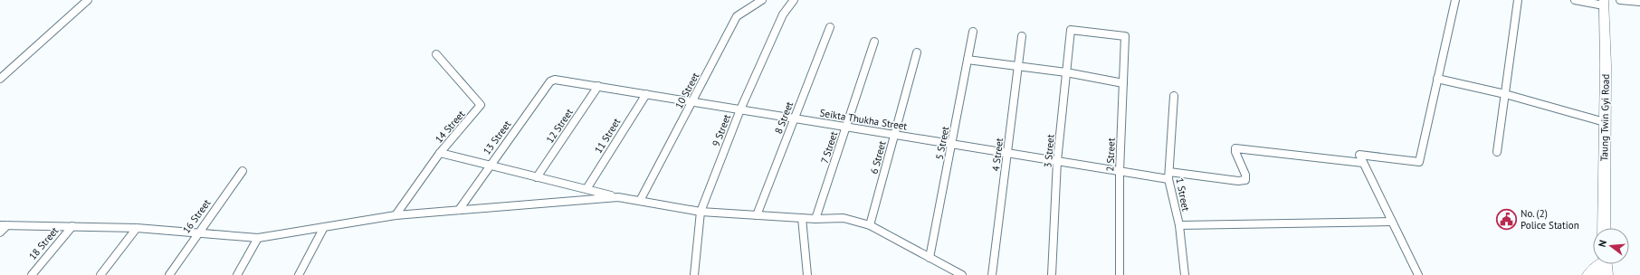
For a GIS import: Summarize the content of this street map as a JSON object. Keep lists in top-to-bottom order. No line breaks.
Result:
{"streets":{"main road":["Taung Twin Gyi Road"],"street":["10 Street","8 Street","Seikta Thukha Street","12 Street","14 Street","9 Street","11 Street","13 Street","5 Street","7 Street","3 Street","4 Street","2 Street","6 Street","1 Street","16 Street","18 Street"]},"crossings":[["10 Street","Seikta Thukha Street"],["8 Street","Seikta Thukha Street"],["Seikta Thukha Street","12 Street"],["Seikta Thukha Street","9 Street"],["Seikta Thukha Street","11 Street"],["Seikta Thukha Street","13 Street"],["Seikta Thukha Street","5 Street"],["Seikta Thukha Street","7 Street"],["Seikta Thukha Street","3 Street"],["Seikta Thukha Street","4 Street"],["Seikta Thukha Street","2 Street"],["Seikta Thukha Street","6 Street"],["Seikta Thukha Street","1 Street"],["3 Street","2 Street"]],"places":{"public building":["No. (2) Police Station"]},"north":"left"}
